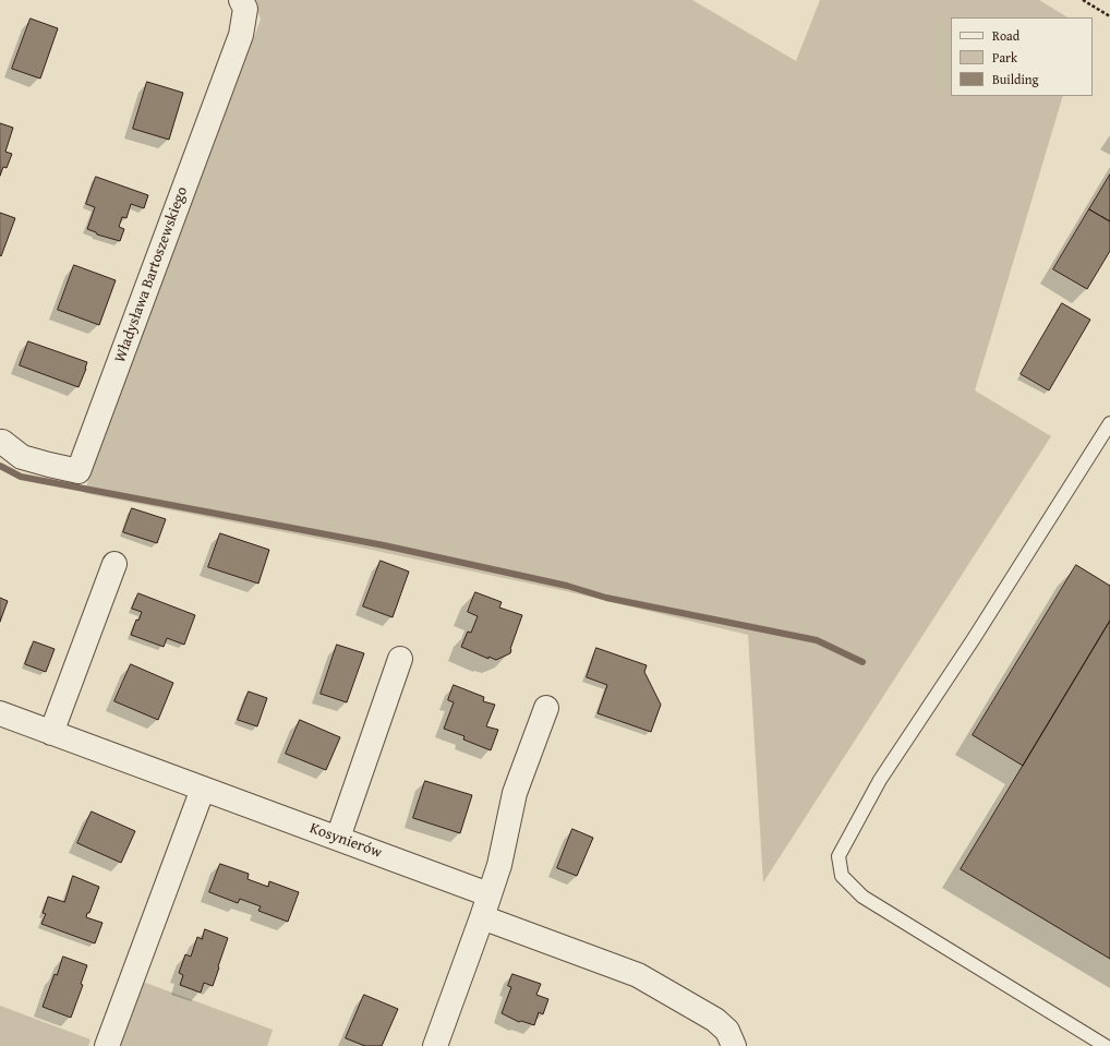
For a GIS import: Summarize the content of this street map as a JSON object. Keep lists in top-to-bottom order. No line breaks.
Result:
{"streets":{"street":["Władysława Bartoszewskiego","Kosynierów"]},"legend":["Road","Park","Building"]}
